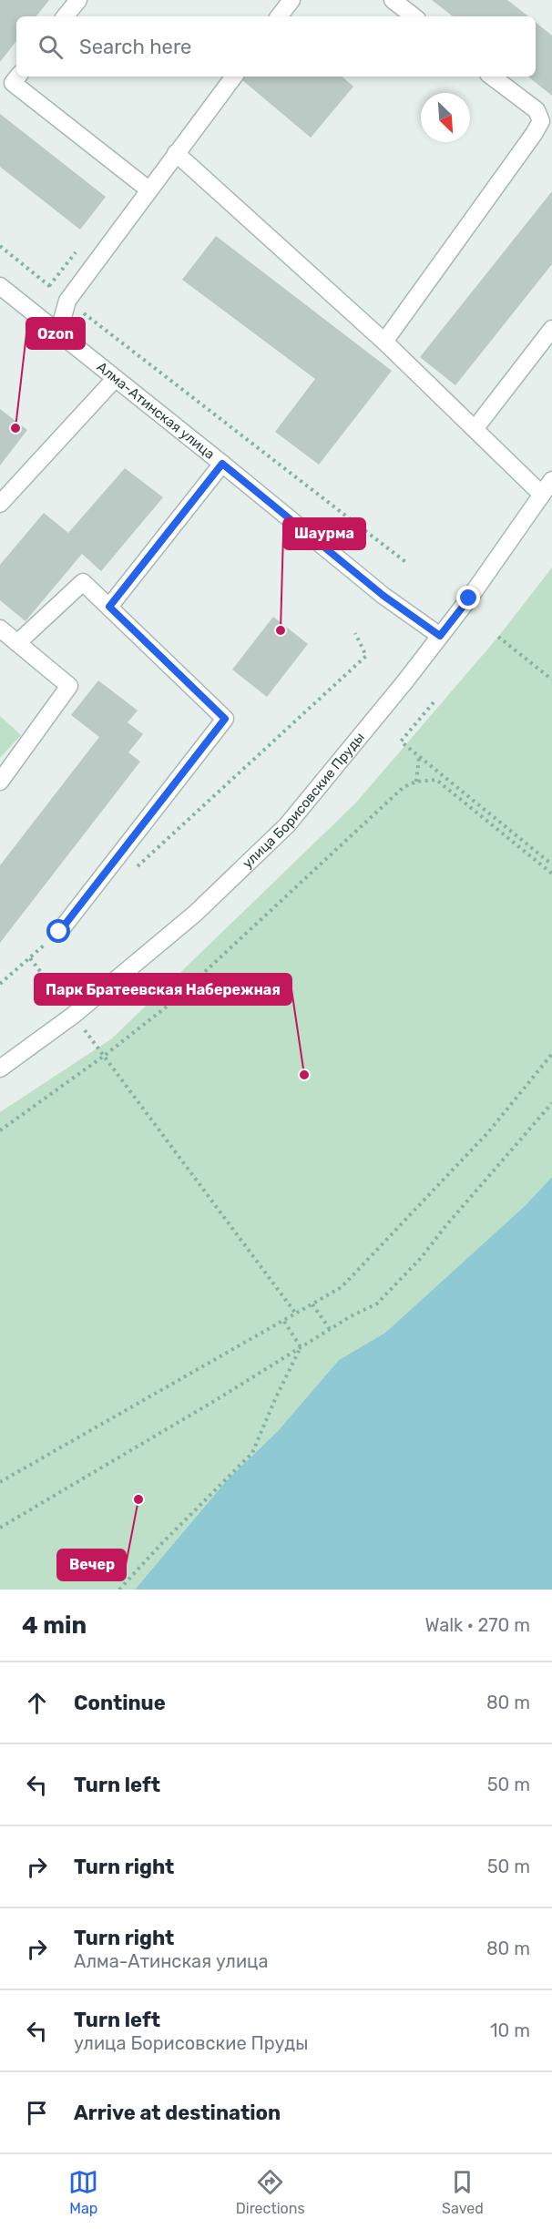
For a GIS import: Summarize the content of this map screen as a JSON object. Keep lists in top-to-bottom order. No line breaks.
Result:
{"streets":{"street":["Алма-Атинская улица","улица Борисовские Пруды"]},"crossings":[["Алма-Атинская улица","улица Борисовские Пруды"]],"places":["Ozon","Шаурма","Парк Братеевская Набережная","Вечер"],"north":"bottom right","page":{"search":"Search here","heading":["4 min","Walk · 270 m"],"list":[["Continue","80 m"],["Turn left","50 m"],["Turn right","50 m"],["Turn right","Алма-Атинская улица","80 m"],["Turn left","улица Борисовские Пруды","10 m"],"Arrive at destination"],"nav":["Map","Directions","Saved"]}}
